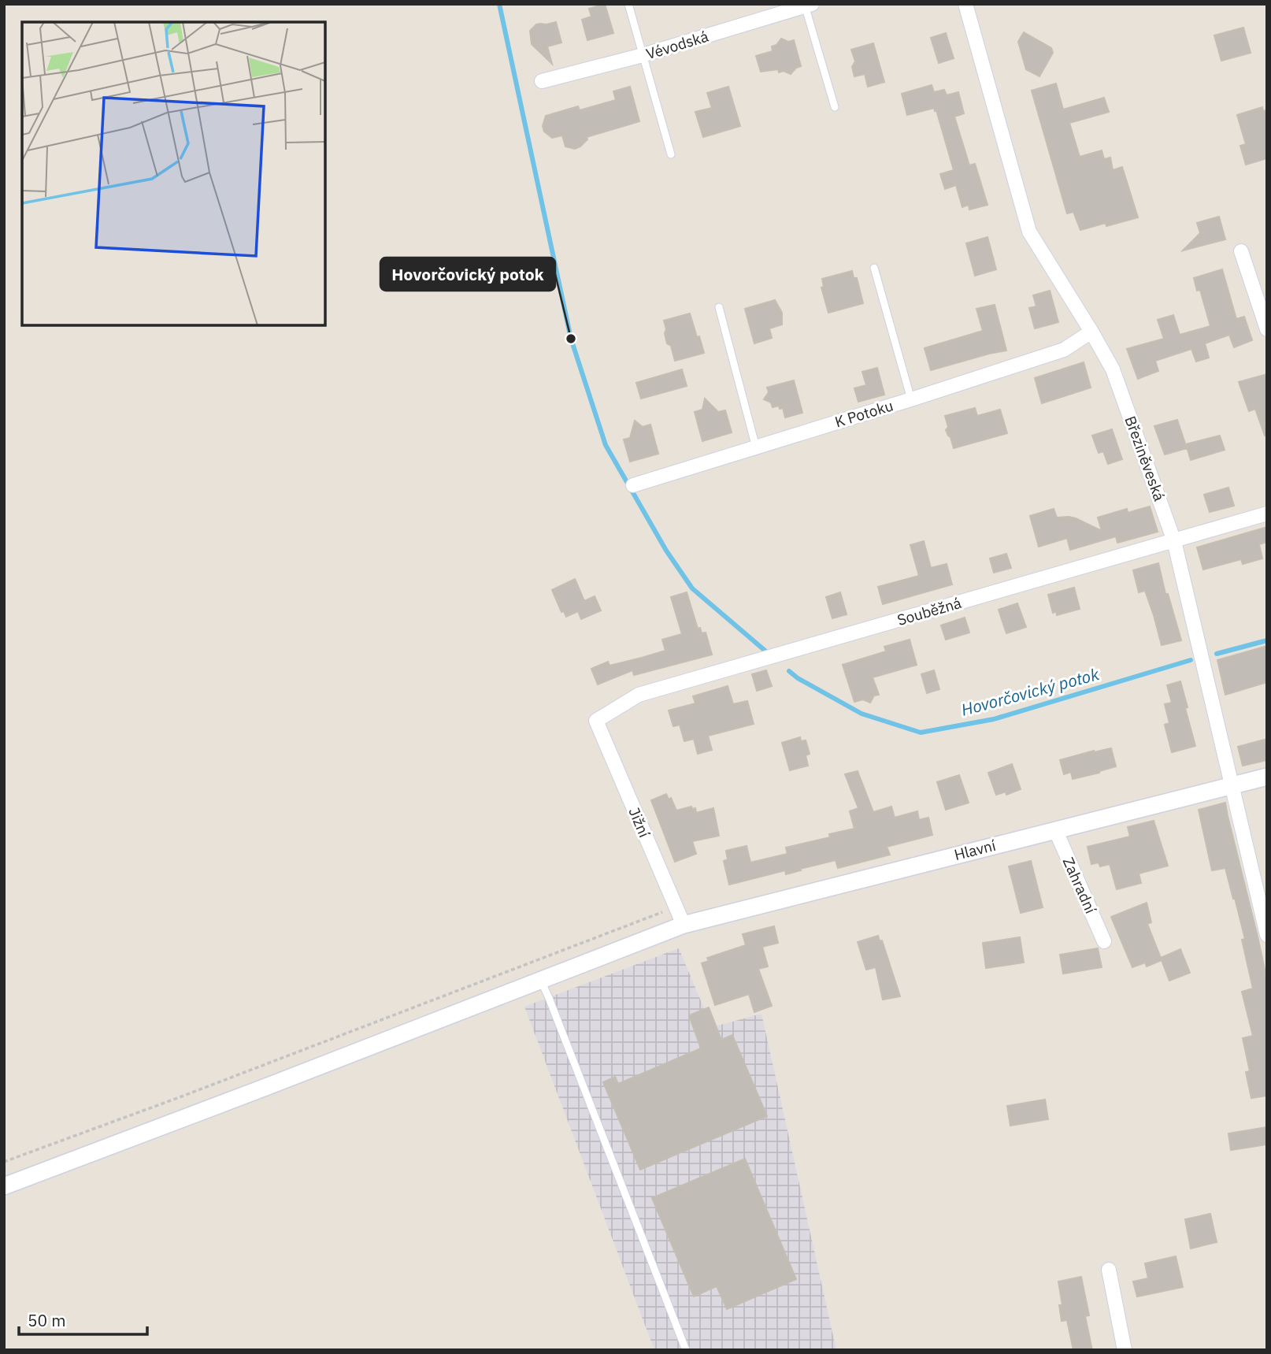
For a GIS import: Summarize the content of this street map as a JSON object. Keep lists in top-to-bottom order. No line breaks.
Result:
{"streets":{"street":["Vévodská","K Potoku","Březiněveská","Souběžná","Jižní","Hlavní","Zahradní"]},"crossings":[["K Potoku","Březiněveská"],["Březiněveská","Souběžná"],["Březiněveská","Hlavní"],["Souběžná","Jižní"],["Jižní","Hlavní"],["Hlavní","Zahradní"]],"water":["Hovorčovický potok"],"places":["Hovorčovický potok"],"scale_bar":"50 m"}
